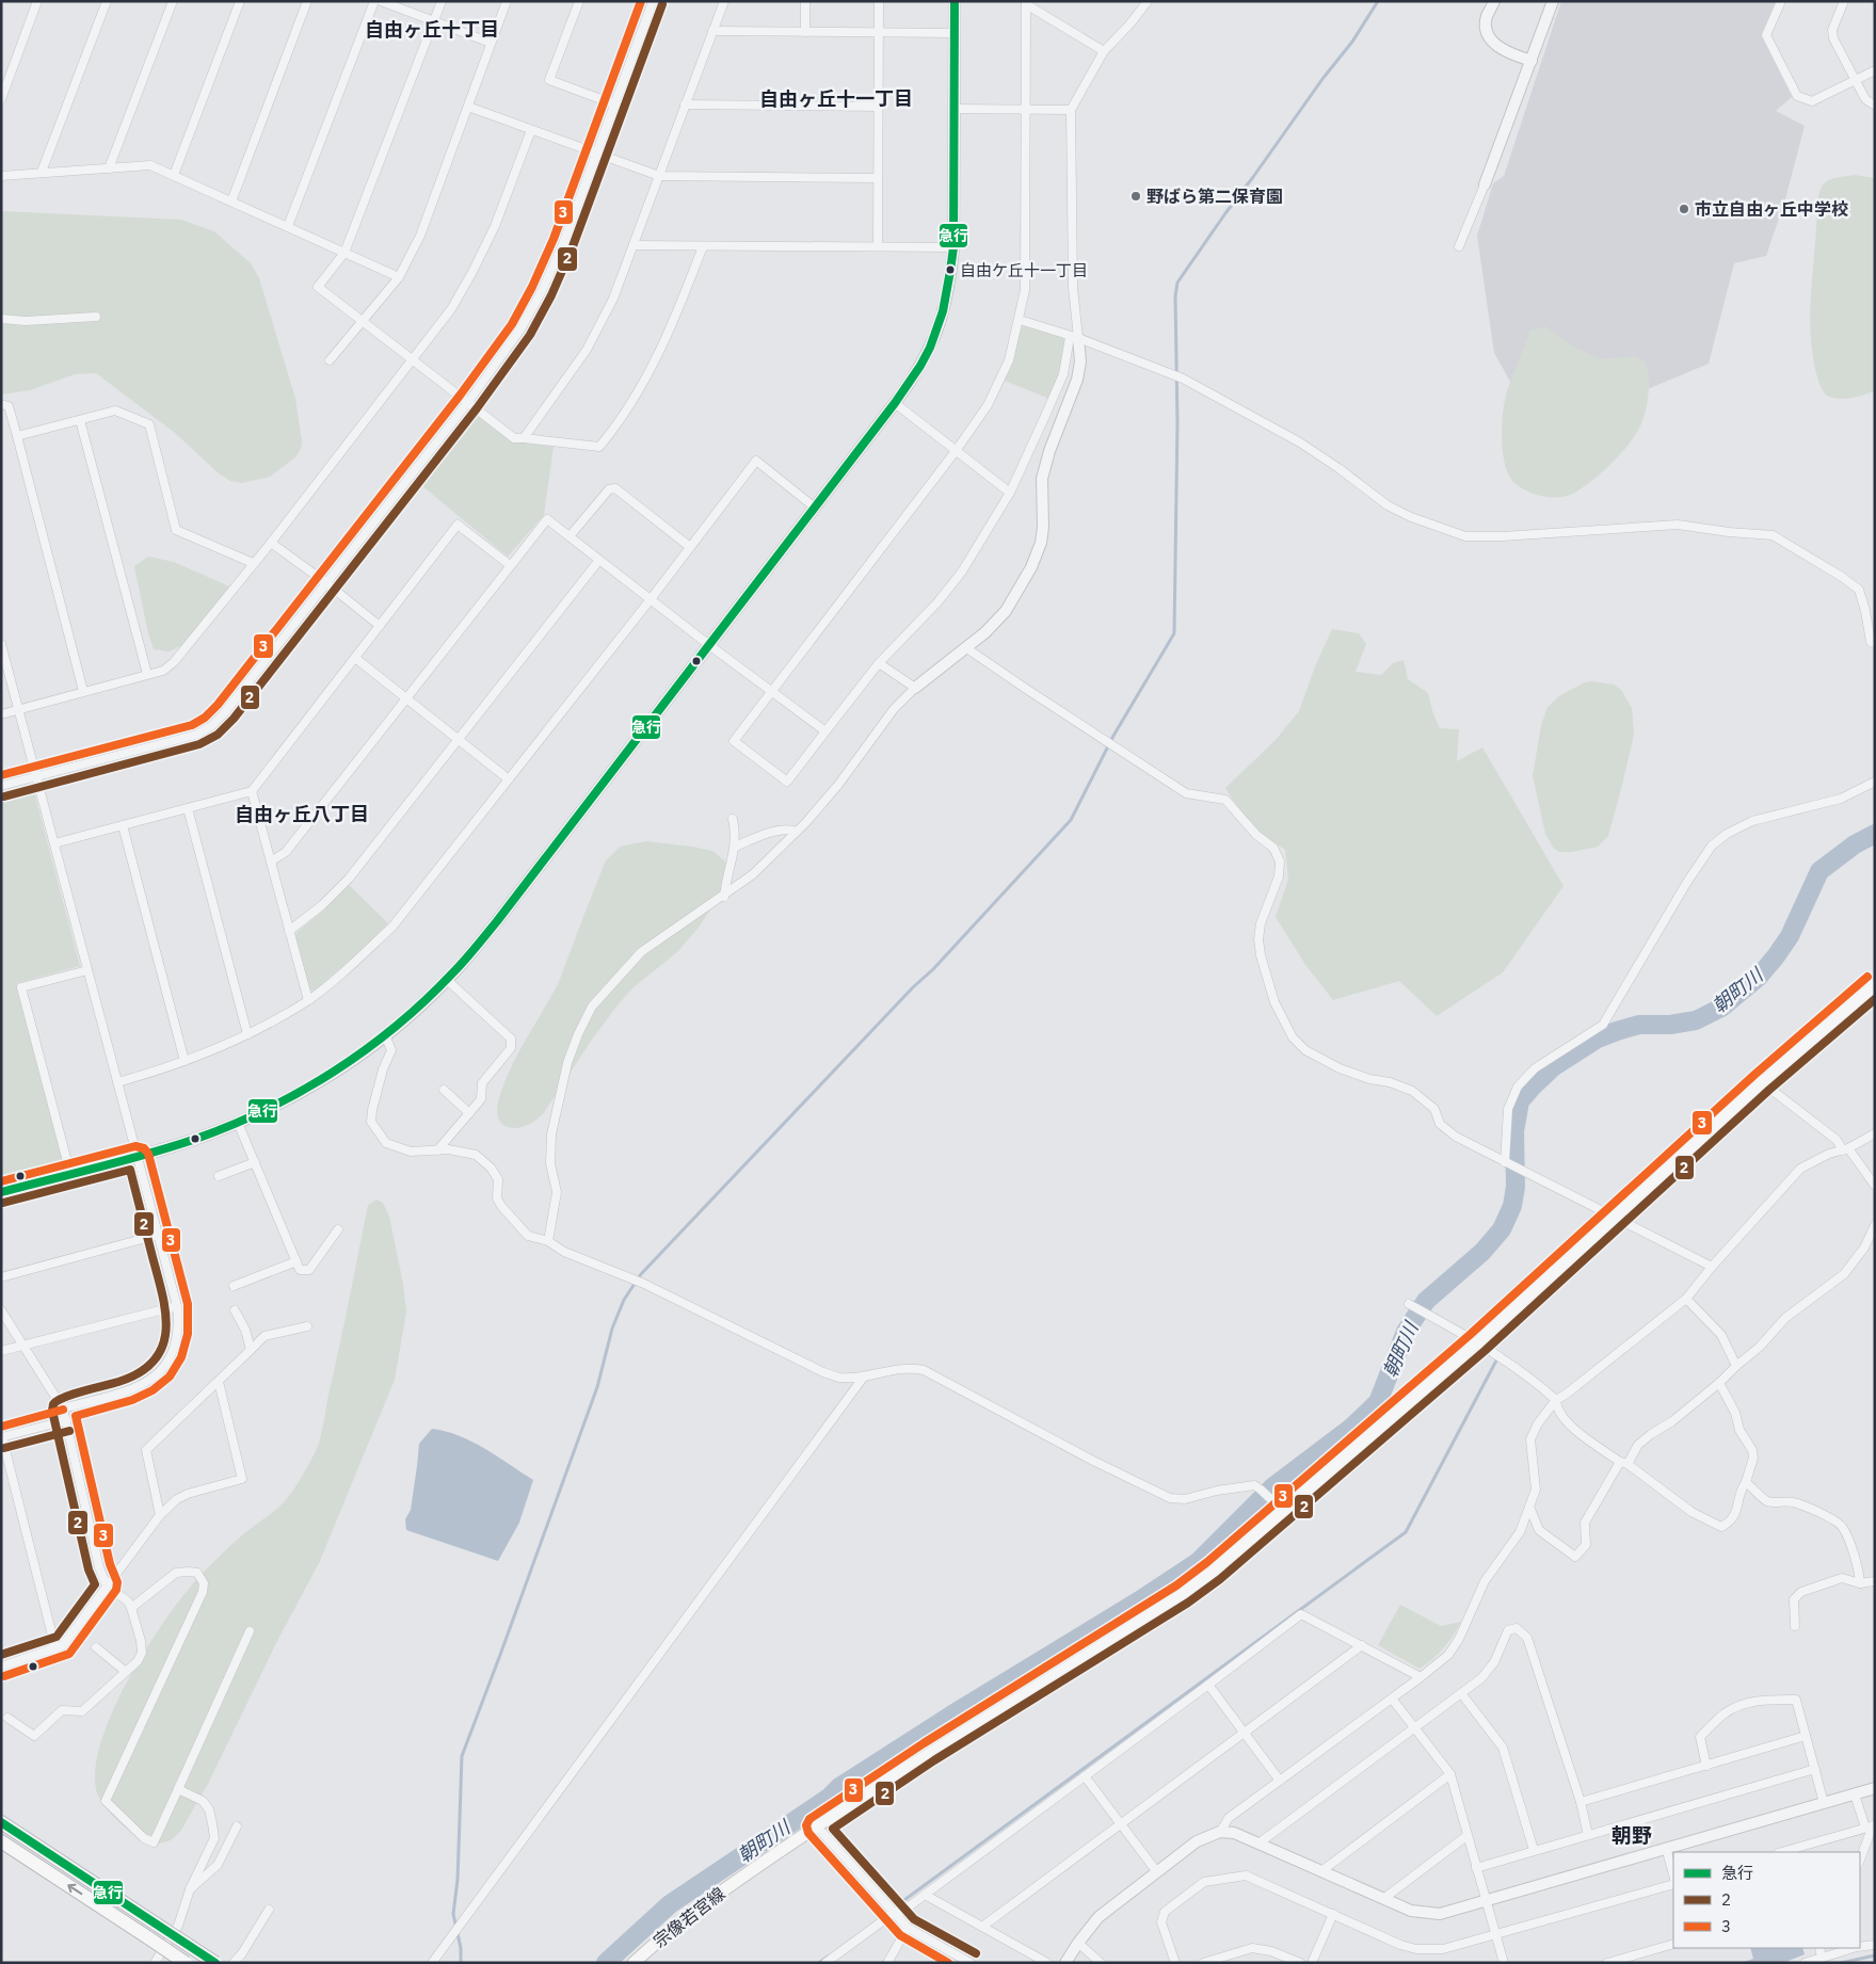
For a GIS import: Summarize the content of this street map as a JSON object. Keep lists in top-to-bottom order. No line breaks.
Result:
{"streets":{"main road":["宗像若宮線"]},"districts":["自由ヶ丘十丁目","自由ヶ丘十一丁目","自由ヶ丘八丁目","朝野"],"water":["朝町川"],"places":["野ばら第二保育園","市立自由ヶ丘中学校","自由ケ丘十一丁目"],"lines":["transit line 急行","transit line 3","transit line 2"],"legend":["急行","2","3"]}
